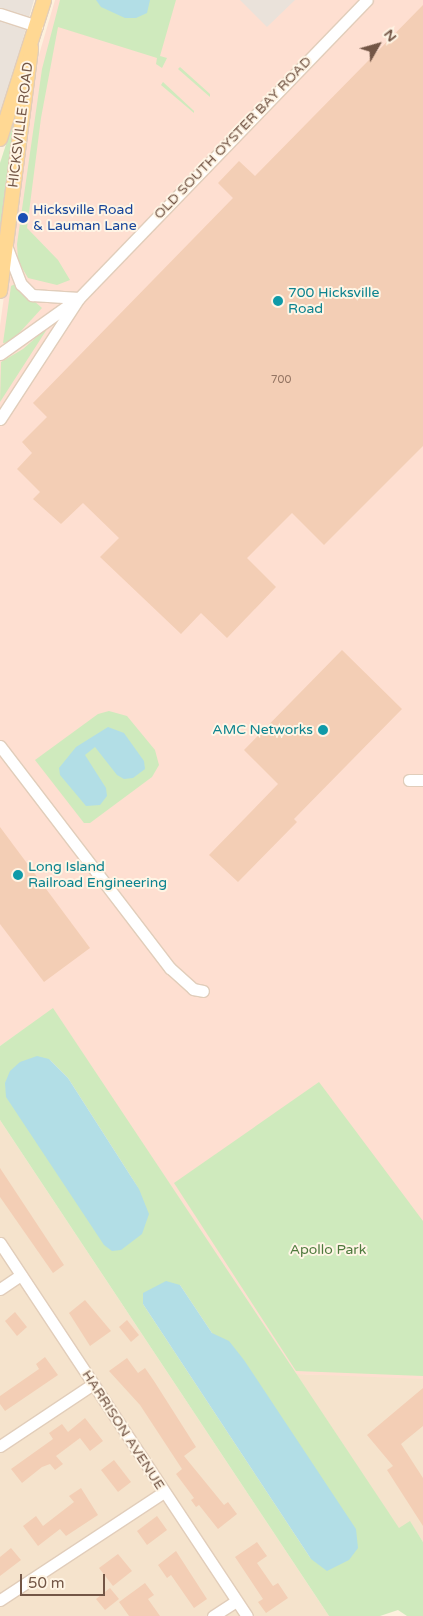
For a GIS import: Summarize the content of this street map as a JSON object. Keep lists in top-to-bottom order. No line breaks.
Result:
{"streets":{"main road":["HICKSVILLE ROAD"],"street":["OLD SOUTH OYSTER BAY ROAD","HARRISON AVENUE"]},"parks":["Apollo Park"],"places":["Hicksville Road & Lauman Lane","700 Hicksville Road","AMC Networks","Long Island Railroad Engineering"],"house_numbers":["700"],"scale_bar":"50 m","north":"top right"}
